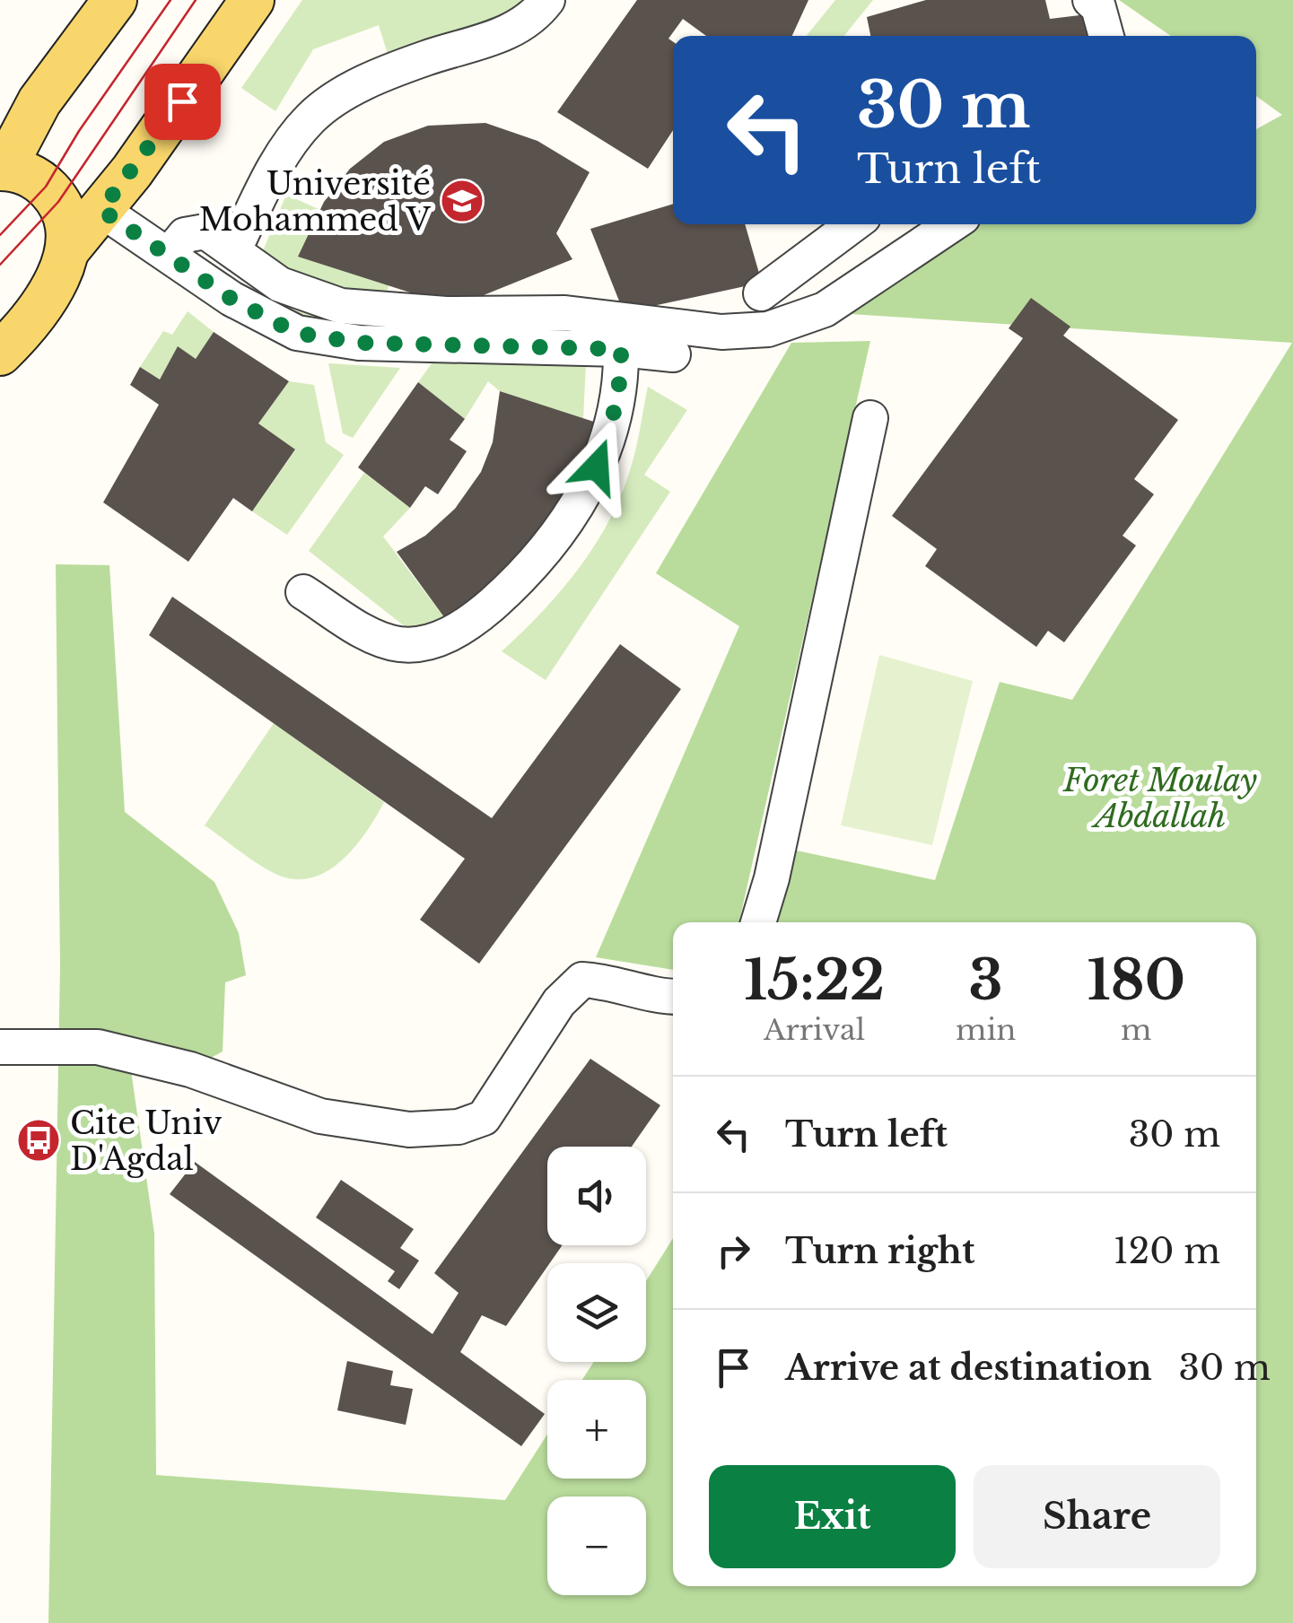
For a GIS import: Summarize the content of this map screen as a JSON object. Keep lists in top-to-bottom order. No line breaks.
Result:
{"parks":["Foret Moulay Abdallah"],"places":{"school or university":["Université Mohammed V"],"bus stop":["Cite Univ D'Agdal"]},"page":{"turn":["30 m","Turn left"],"eta":["15:22","Arrival","3","min","180","m"],"list":[{"name":"Turn left","value":"30 m"},{"name":"Turn right","value":"120 m"},{"name":"Arrive at destination","value":"30 m"}],"map_buttons":["+","−"],"buttons":["Exit","Share"]}}
